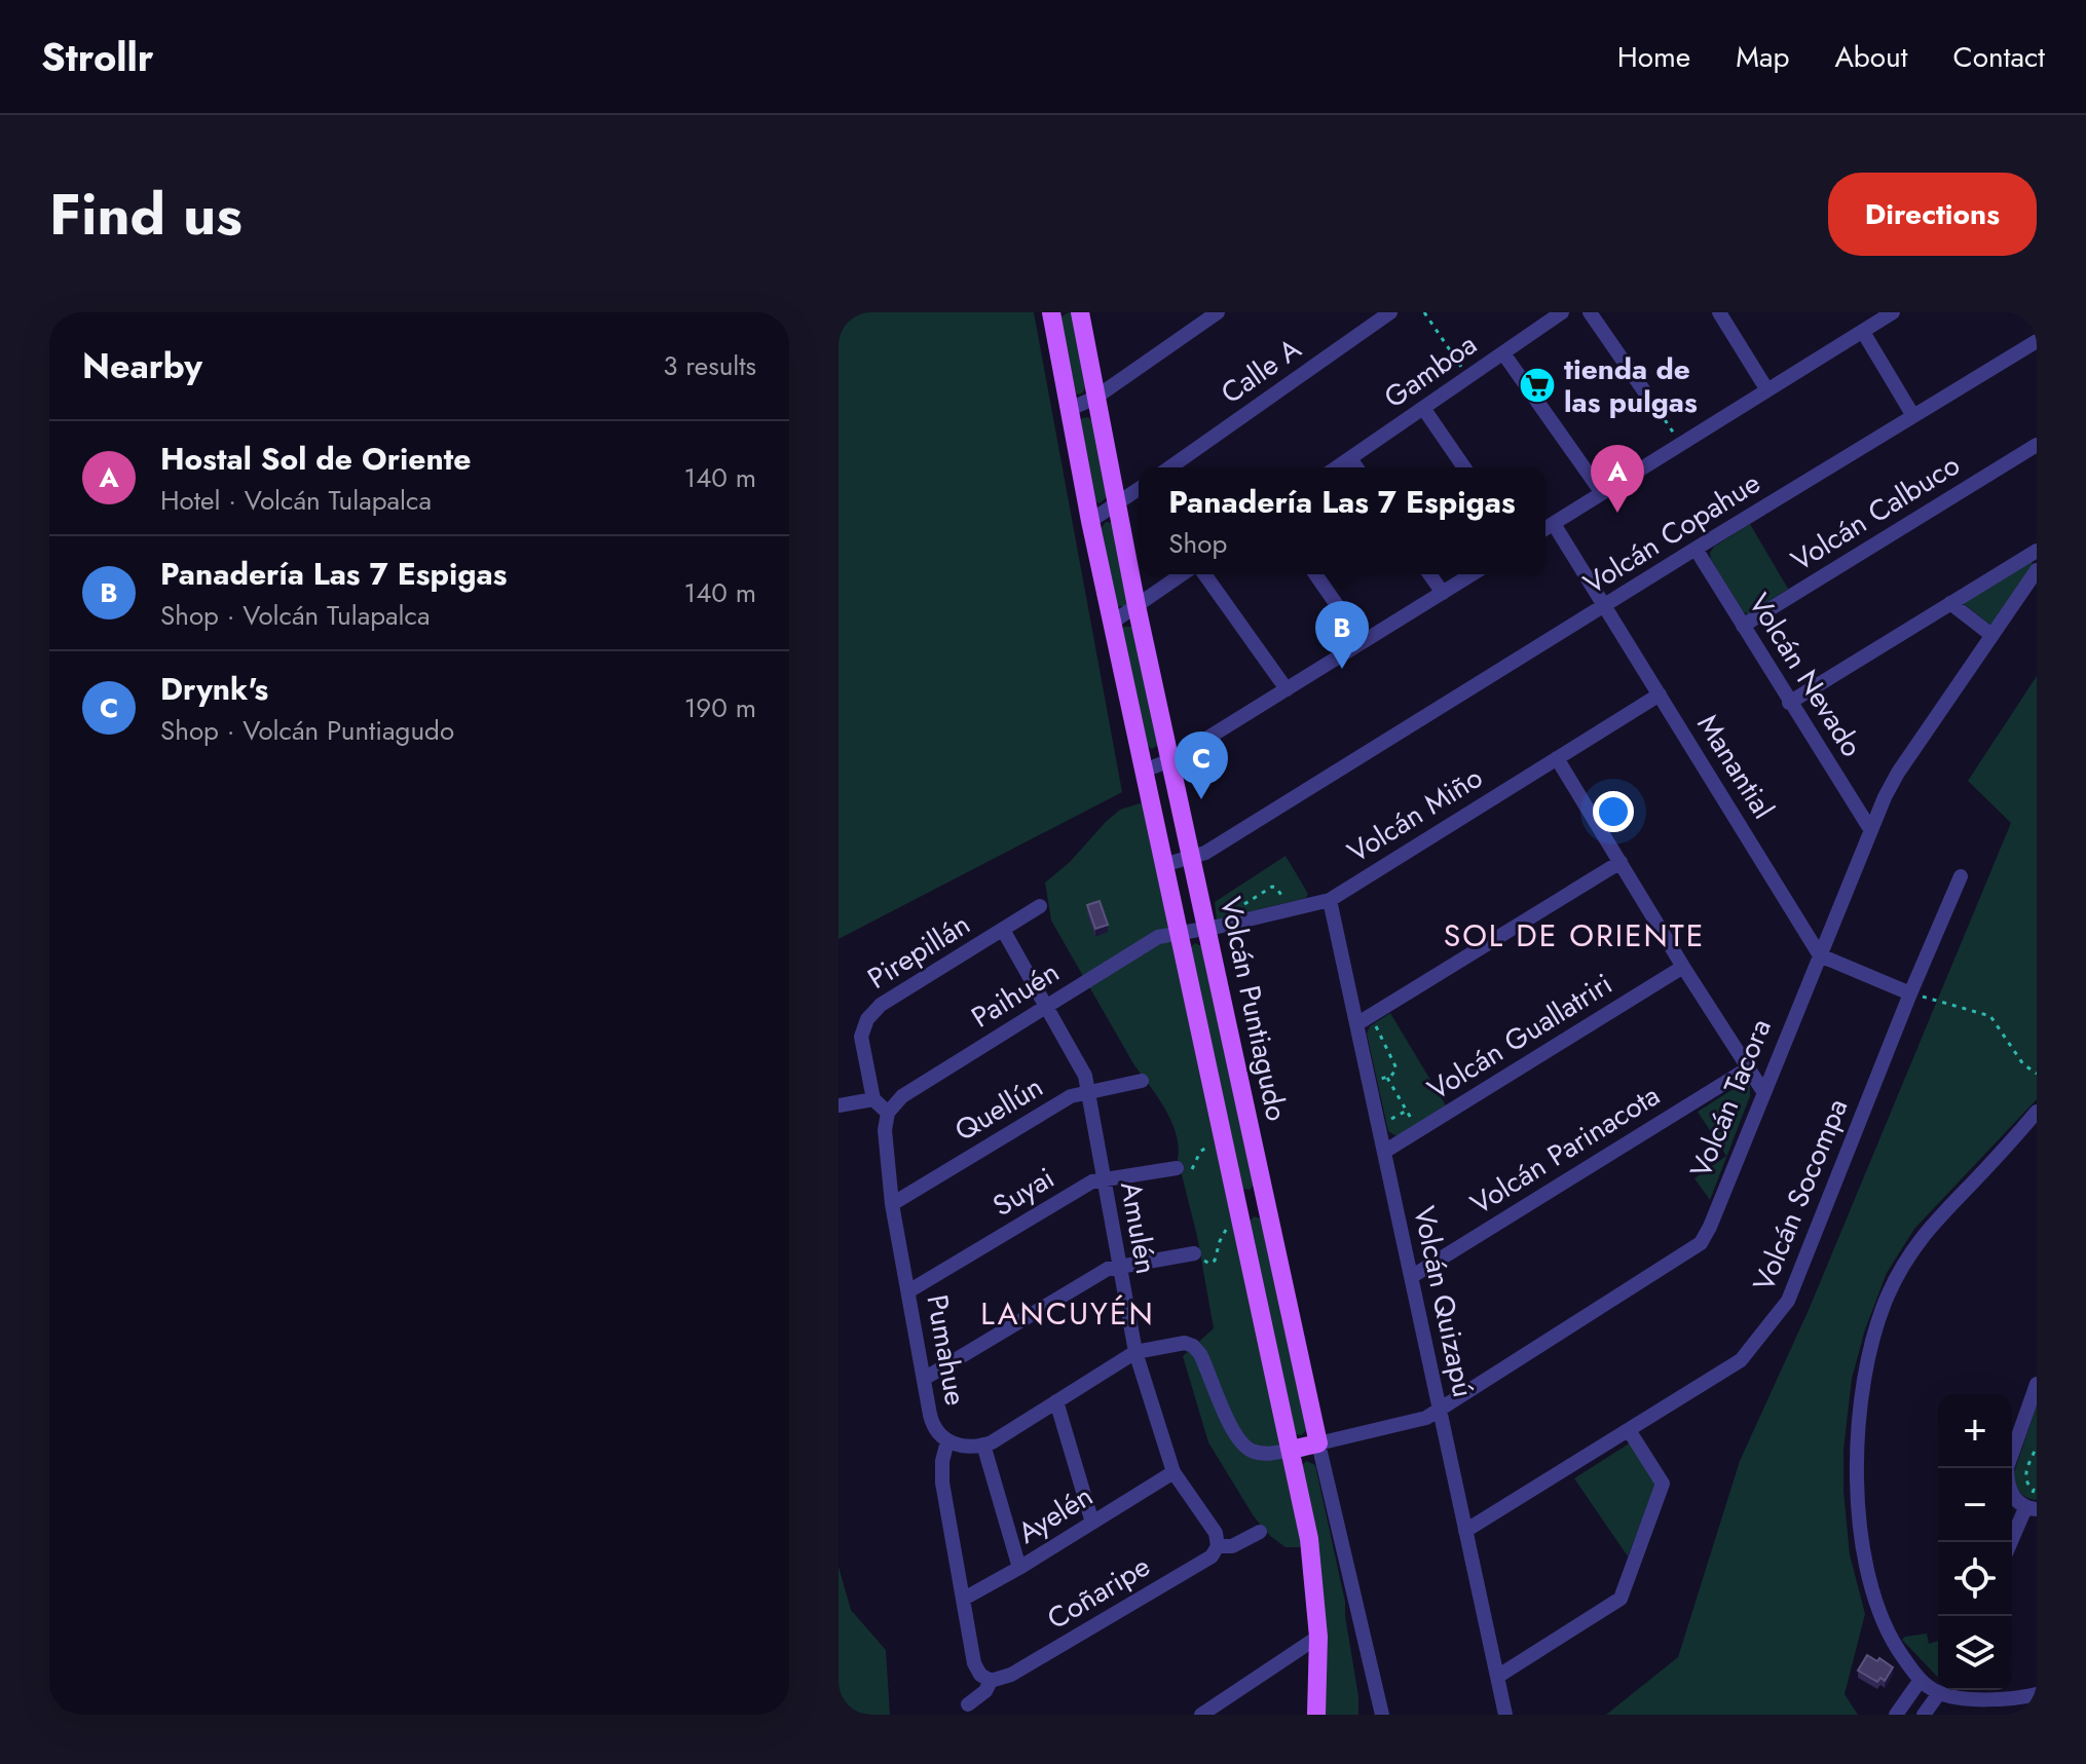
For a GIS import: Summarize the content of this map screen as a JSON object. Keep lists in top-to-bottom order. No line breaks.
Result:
{"streets":{"main road":["Volcán Puntiagudo","Volcán Tacora"],"street":["Calle A","Gamboa","Volcán Calbuco","Volcán Copahue","Volcán Nevado","Manantial","Volcán Miño","Pirepillán","Paihuén","Volcán Guallatriri","Quellún","Volcán Parinacota","Suyai","Volcán Socompa","Amulén","Volcán Quizapú","Pumahue","Ayelén","Coñaripe"]},"crossings":[["Volcán Calbuco","Volcán Nevado"],["Volcán Copahue","Volcán Nevado"],["Volcán Copahue","Manantial"],["Volcán Copahue","Volcán Puntiagudo"],["Volcán Nevado","Volcán Tacora"],["Manantial","Volcán Miño"],["Manantial","Volcán Tacora"],["Volcán Miño","Paihuén"],["Volcán Miño","Volcán Puntiagudo"],["Volcán Miño","Volcán Quizapú"],["Pirepillán","Paihuén"],["Pirepillán","Amulén"],["Paihuén","Volcán Puntiagudo"],["Paihuén","Amulén"],["Paihuén","Pumahue"],["Volcán Puntiagudo","Volcán Tacora"],["Volcán Guallatriri","Volcán Quizapú"],["Volcán Tacora","Volcán Quizapú"],["Quellún","Amulén"],["Quellún","Pumahue"],["Volcán Parinacota","Volcán Quizapú"],["Suyai","Amulén"],["Suyai","Pumahue"],["Volcán Socompa","Volcán Quizapú"],["Amulén","Ayelén"],["Amulén","Coñaripe"],["Pumahue","Ayelén"],["Pumahue","Coñaripe"]],"districts":["SOL DE ORIENTE","LANCUYÉN"],"places":{"supermarket":["tienda de las pulgas"]},"page":{"header":"Strollr","nav":["Home","Map","About","Contact"],"title":"Find us","buttons":"Directions","heading":["Nearby","3 results"],"list":[{"mark":"A","name":"Hostal Sol de Oriente","note":"Hotel · Volcán Tulapalca","value":"140 m"},{"mark":"B","name":"Panadería Las 7 Espigas","note":"Shop · Volcán Tulapalca","value":"140 m"},{"mark":"C","name":"Drynk's","note":"Shop · Volcán Puntiagudo","value":"190 m"}],"pins":["A","B","C"],"popup":["Panadería Las 7 Espigas","Shop"],"map_buttons":["+","−"]}}
